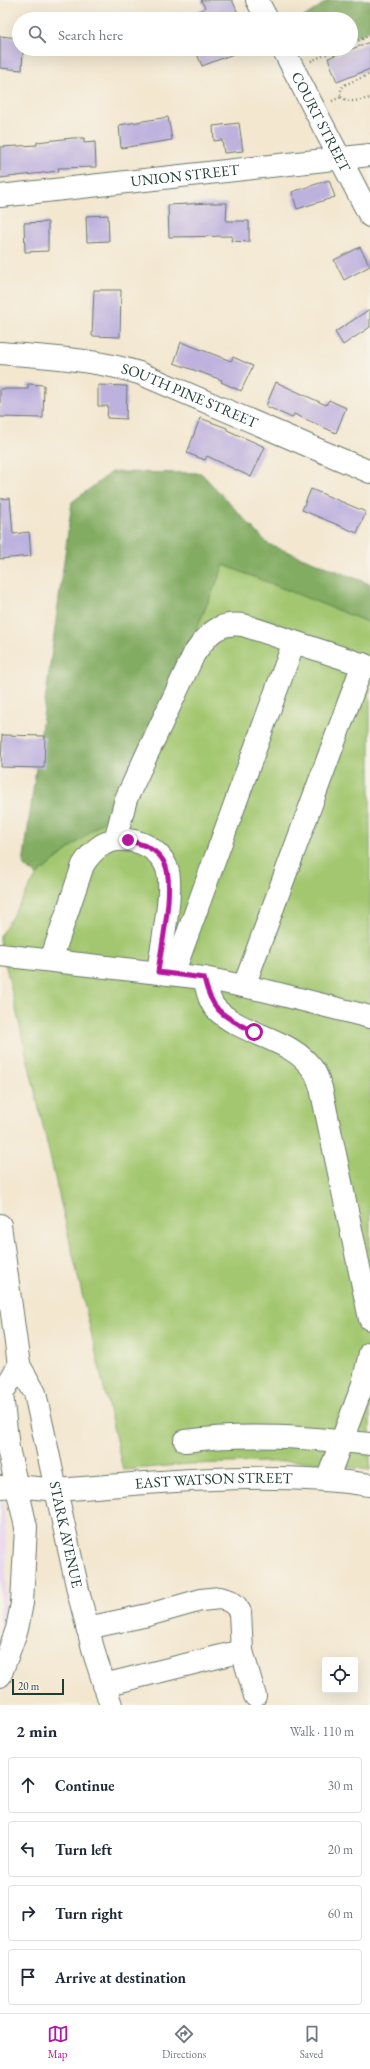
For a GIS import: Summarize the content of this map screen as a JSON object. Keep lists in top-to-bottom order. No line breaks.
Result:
{"streets":{"street":["COURT STREET","UNION STREET","SOUTH PINE STREET","EAST WATSON STREET","STARK AVENUE"]},"crossings":[["COURT STREET","UNION STREET"],["EAST WATSON STREET","STARK AVENUE"]],"scale_bar":"20 m","page":{"search":"Search here","scale":"20 m","heading":["2 min","Walk · 110 m"],"list":[["Continue","30 m"],["Turn left","20 m"],["Turn right","60 m"],"Arrive at destination"],"nav":["Map","Directions","Saved"]}}
